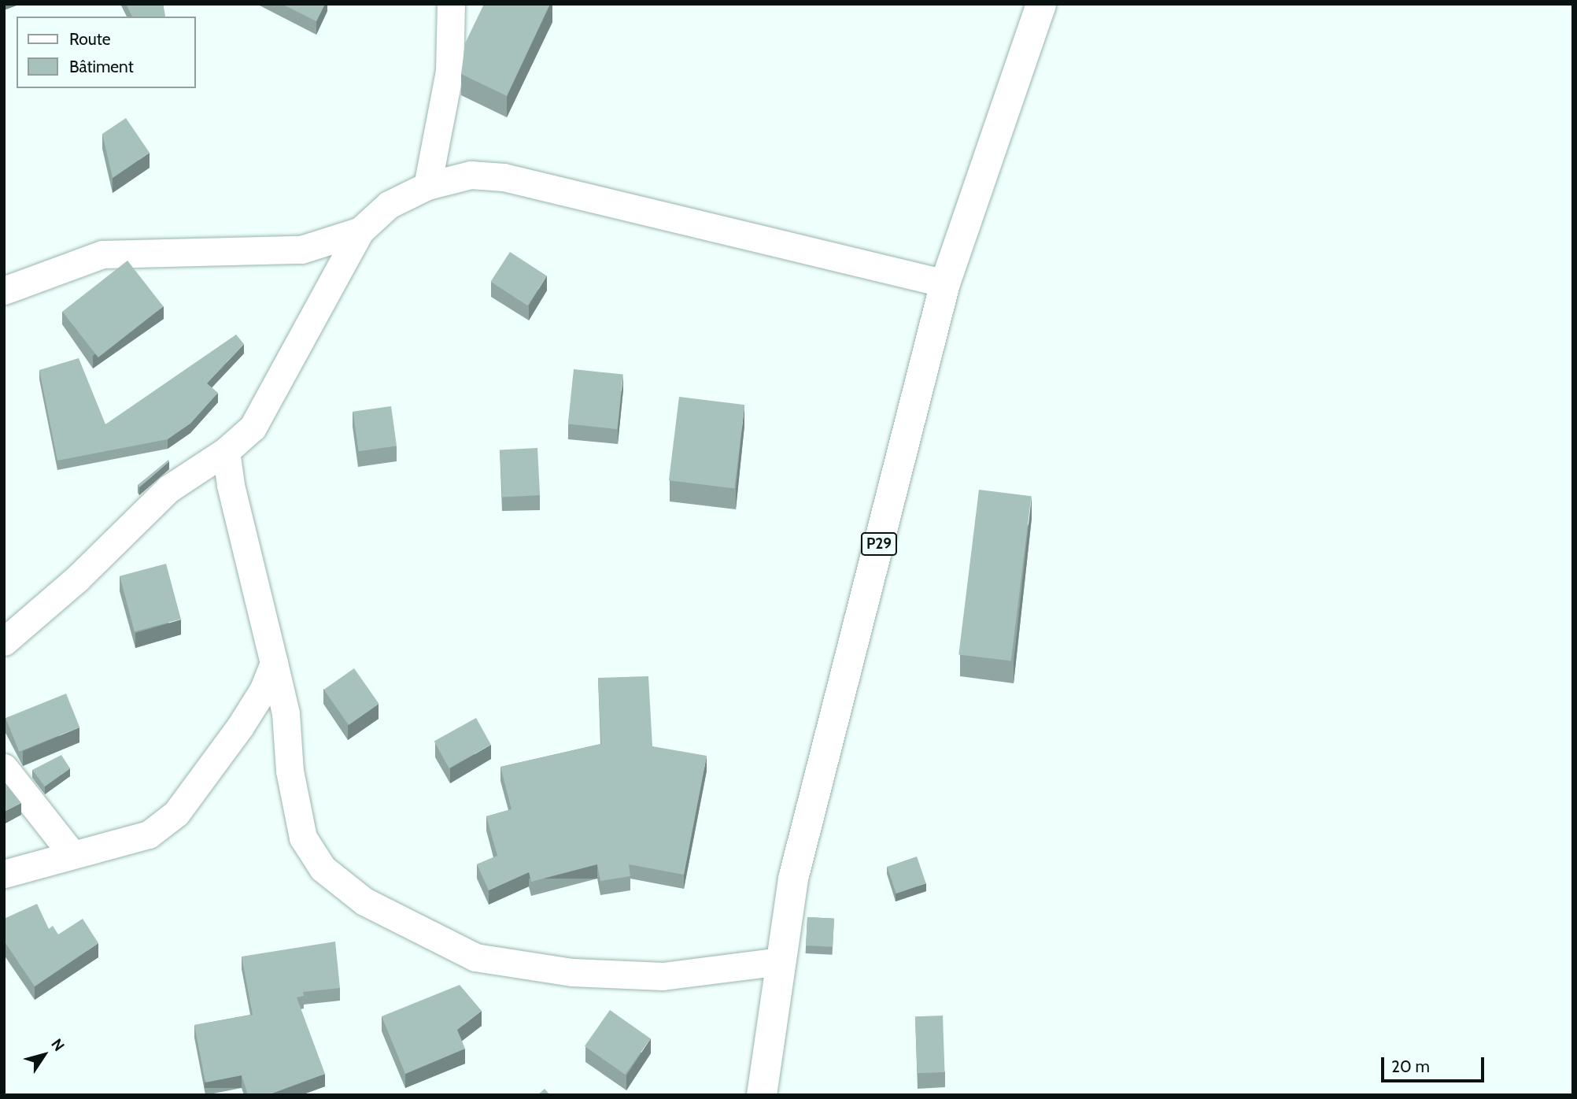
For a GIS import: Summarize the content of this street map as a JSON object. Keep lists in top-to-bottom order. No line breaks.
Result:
{"streets":{"main road":["P29"]},"legend":["Route","Bâtiment"],"scale_bar":"20 m","north":"top right"}
